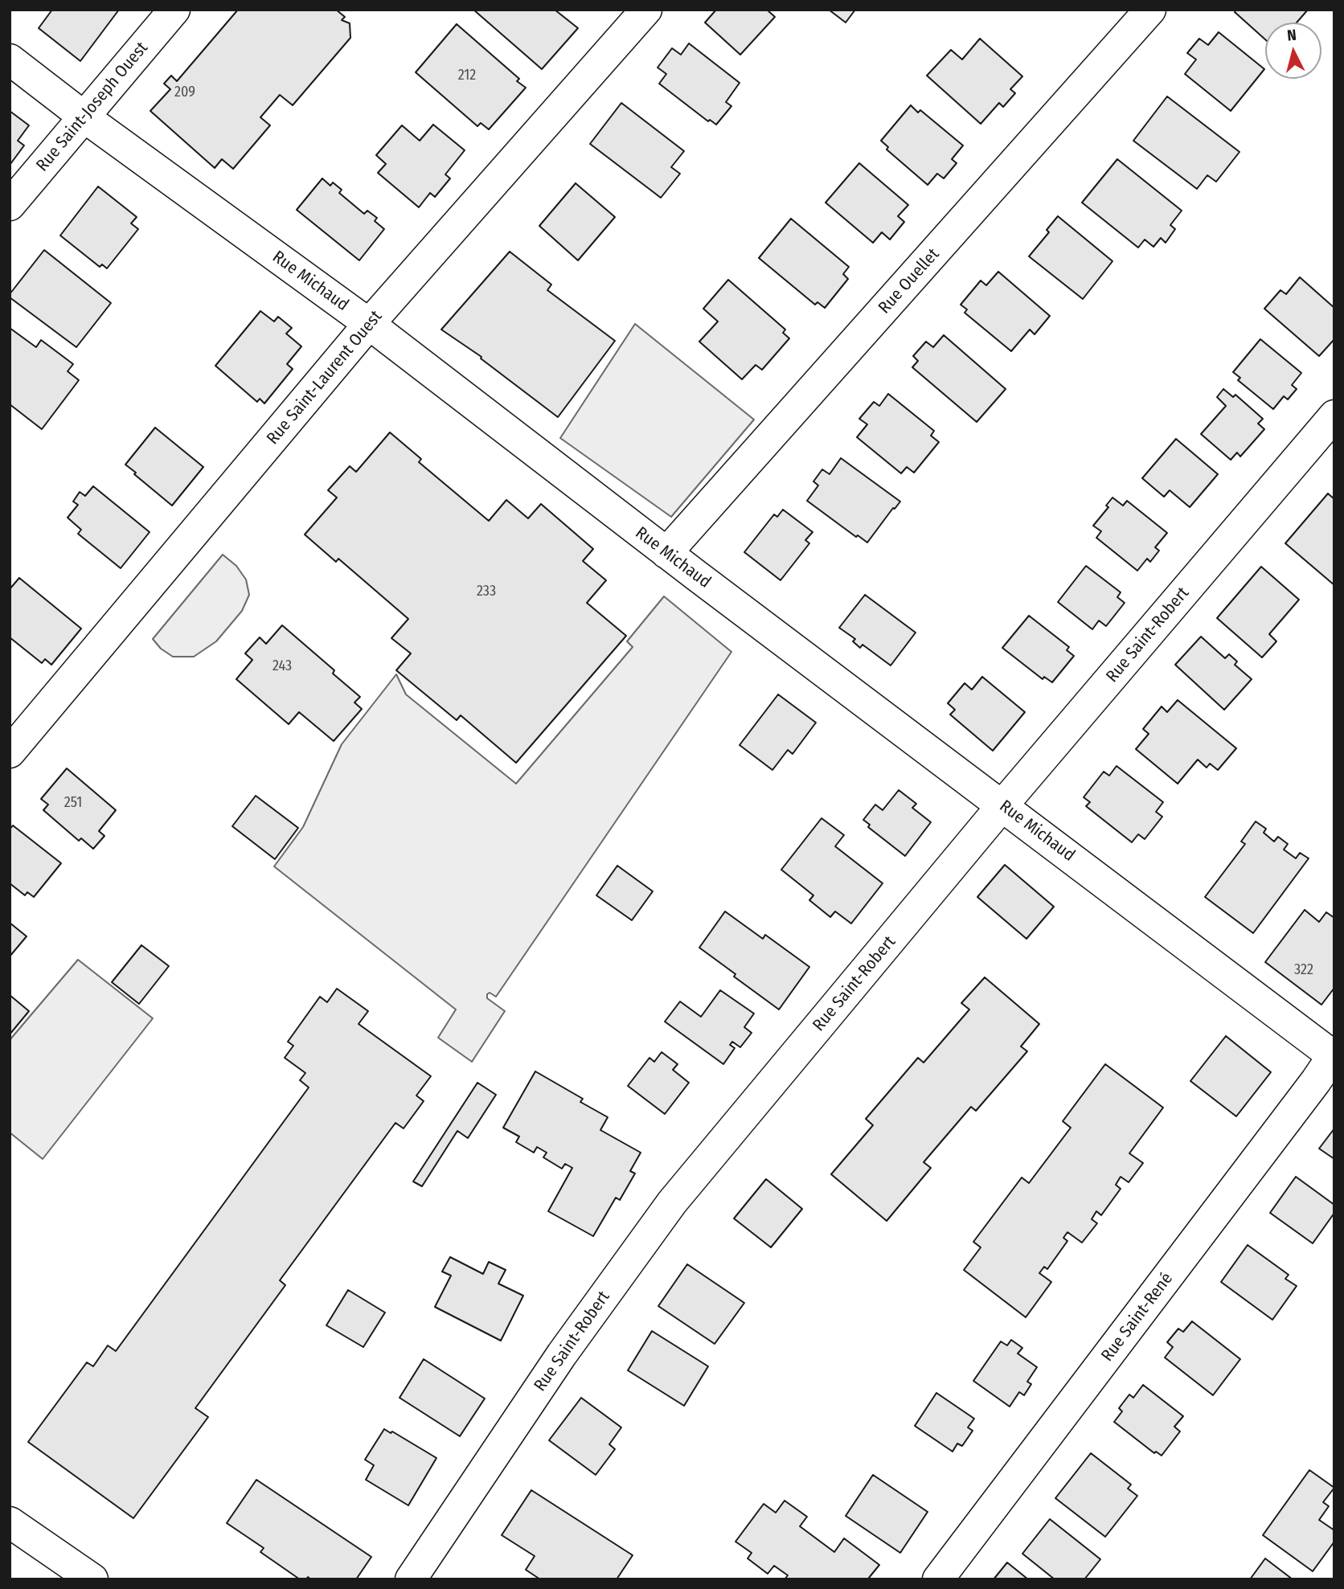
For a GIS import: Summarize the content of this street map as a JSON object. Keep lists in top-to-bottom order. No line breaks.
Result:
{"streets":{"street":["Rue Saint-Joseph Ouest","Rue Michaud","Rue Ouellet","Rue Saint-Laurent Ouest","Rue Saint-Robert","Rue Saint-René"]},"crossings":[["Rue Saint-Joseph Ouest","Rue Michaud"],["Rue Michaud","Rue Ouellet"],["Rue Michaud","Rue Saint-Laurent Ouest"],["Rue Michaud","Rue Saint-Robert"],["Rue Michaud","Rue Saint-René"]],"house_numbers":["212","209","233","243","251","322"],"north":"top"}
